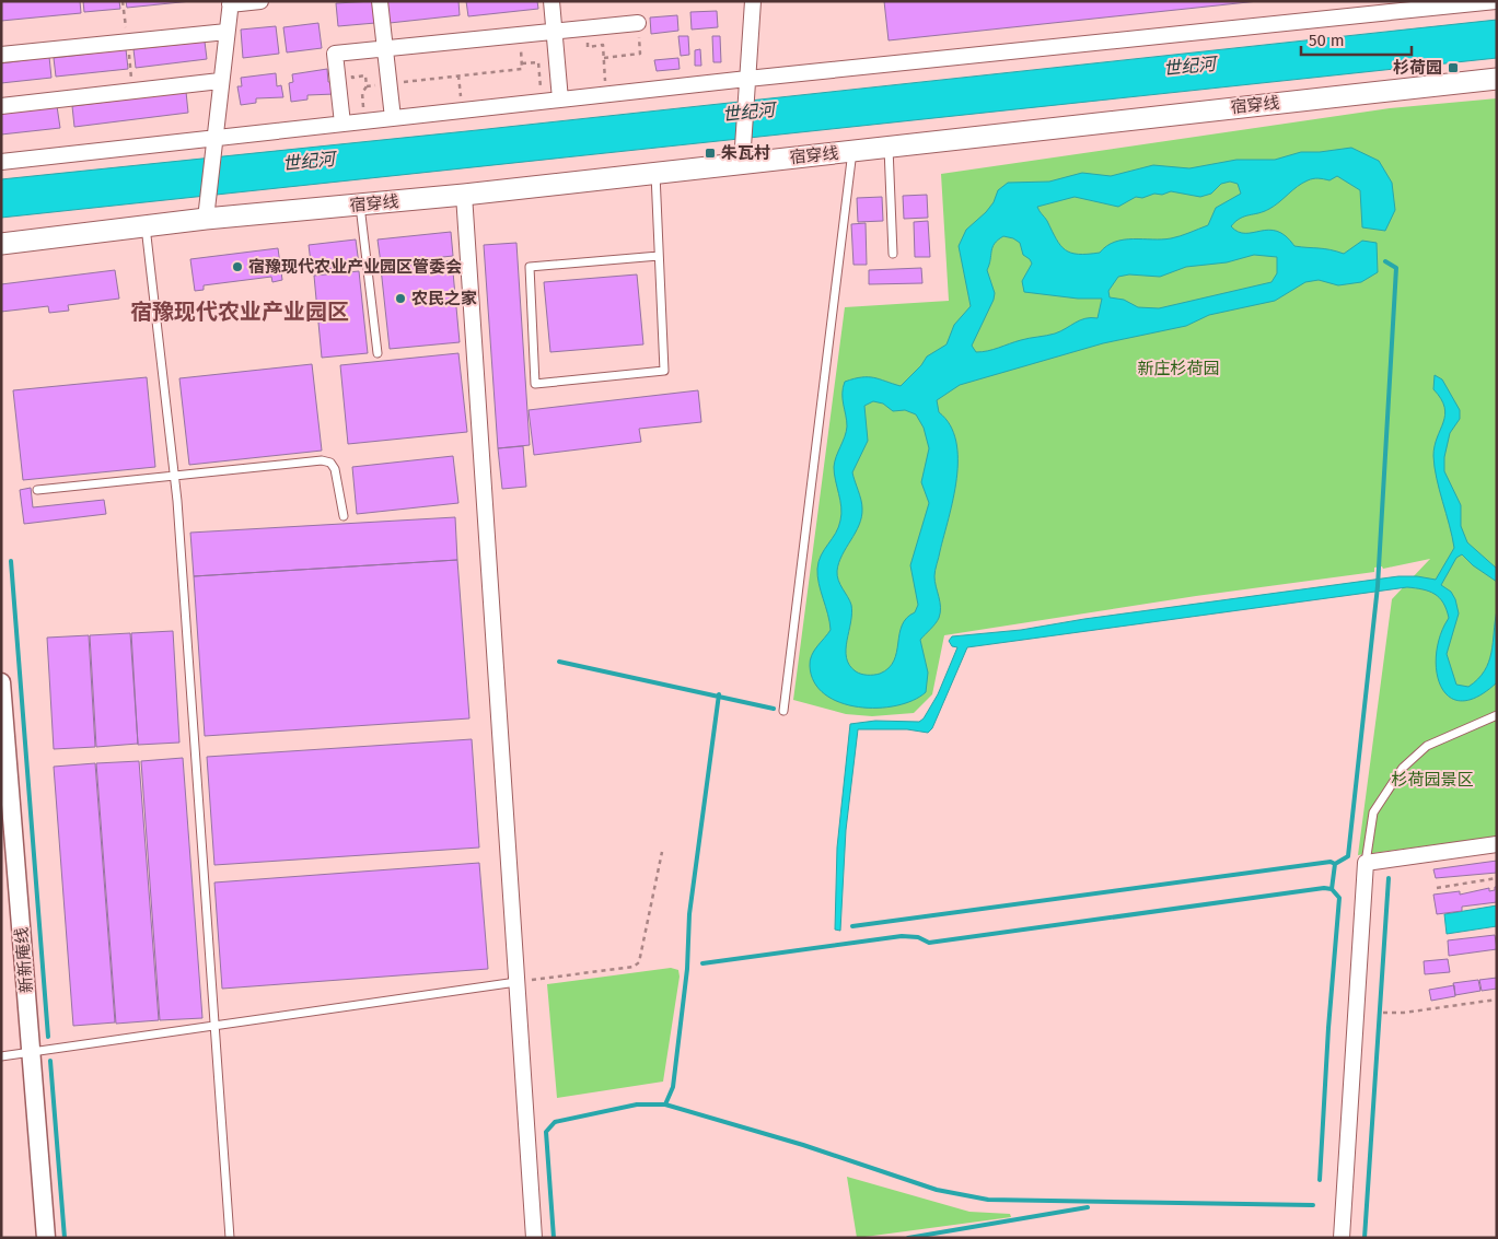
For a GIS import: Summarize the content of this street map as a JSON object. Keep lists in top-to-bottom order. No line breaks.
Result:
{"streets":{"main road":["宿穿线"],"street":["新新庵线"]},"districts":["宿豫现代农业产业园区"],"water":["世纪河"],"parks":["新庄杉荷园","杉荷园景区"],"places":{"transit":["杉荷园","朱瓦村"],"other":["宿豫现代农业产业园区管委会","农民之家"]},"scale_bar":"50 m"}
